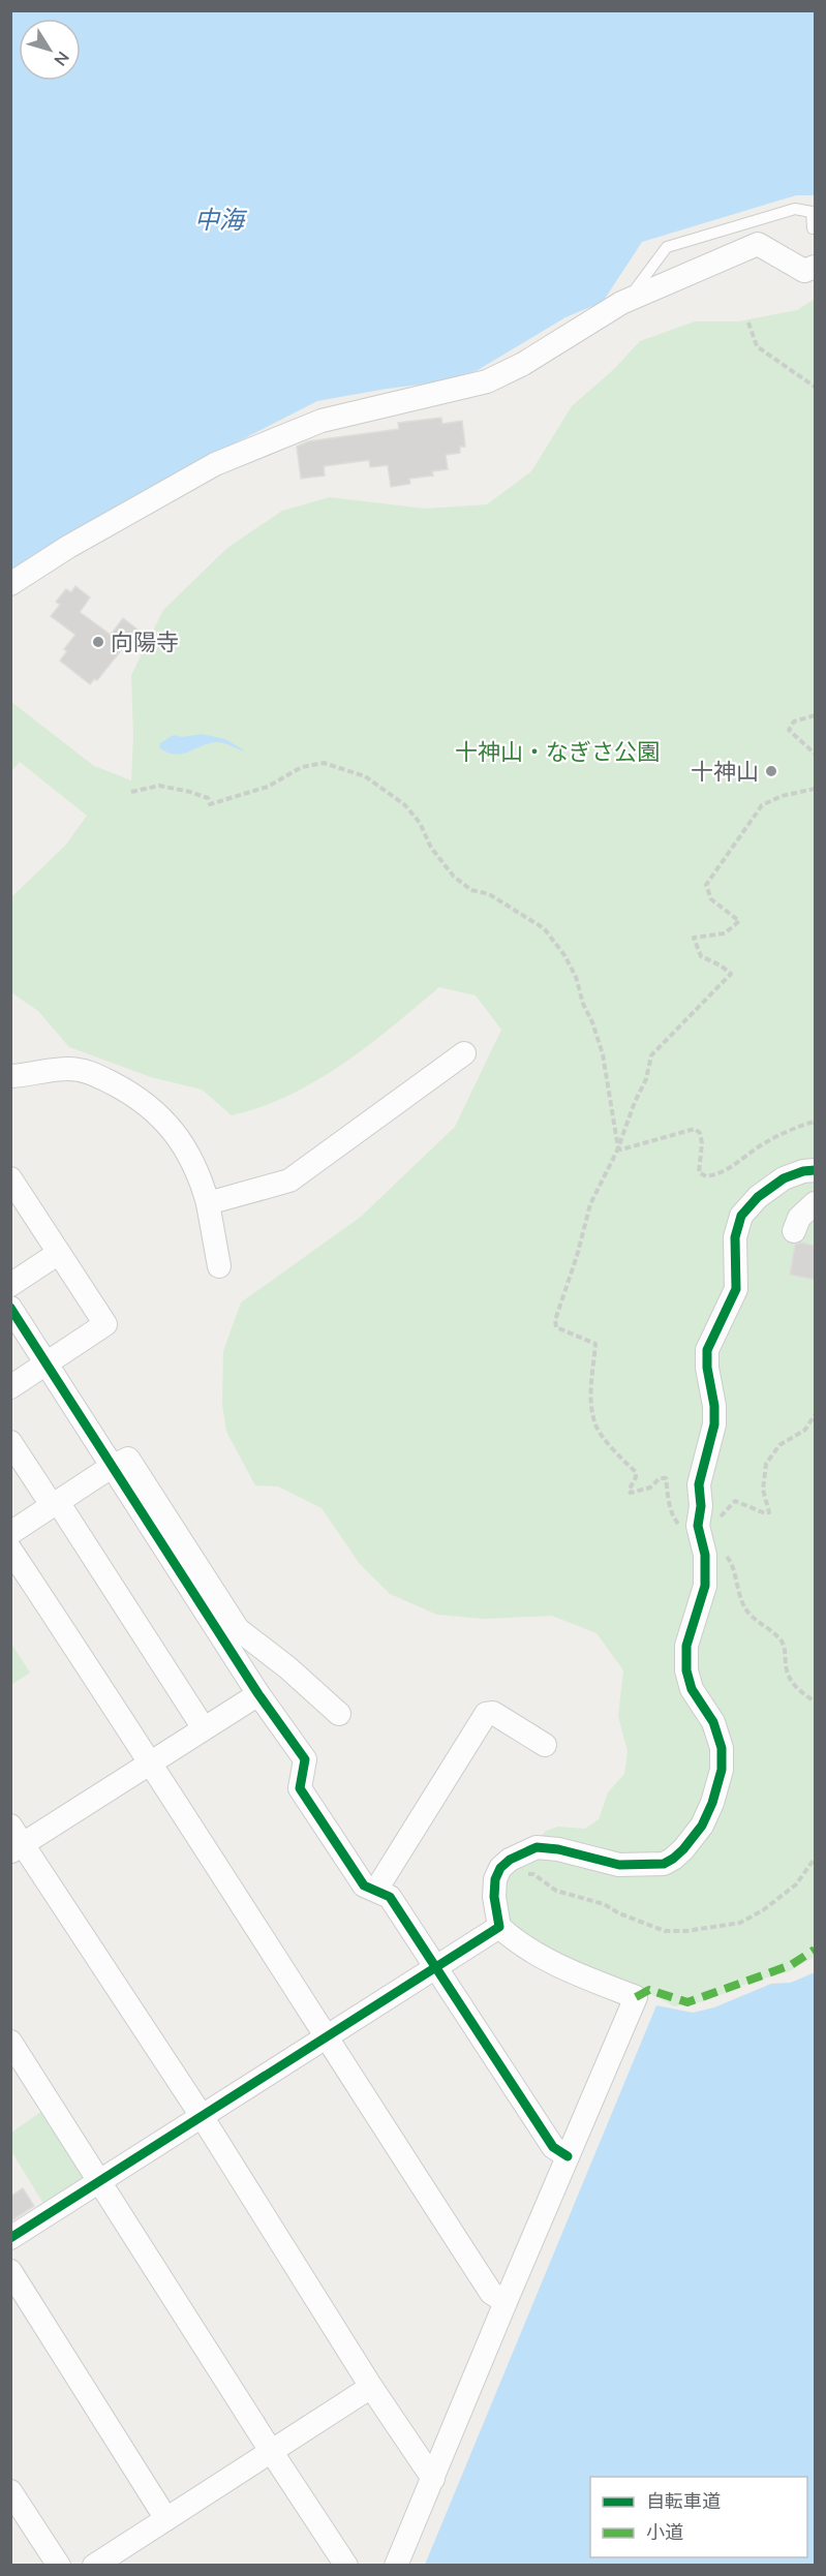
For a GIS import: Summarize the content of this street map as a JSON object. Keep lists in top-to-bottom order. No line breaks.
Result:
{"water":["中海"],"parks":["十神山・なぎさ公園"],"places":["向陽寺","十神山"],"legend":["自転車道","小道"],"north":"bottom right"}
